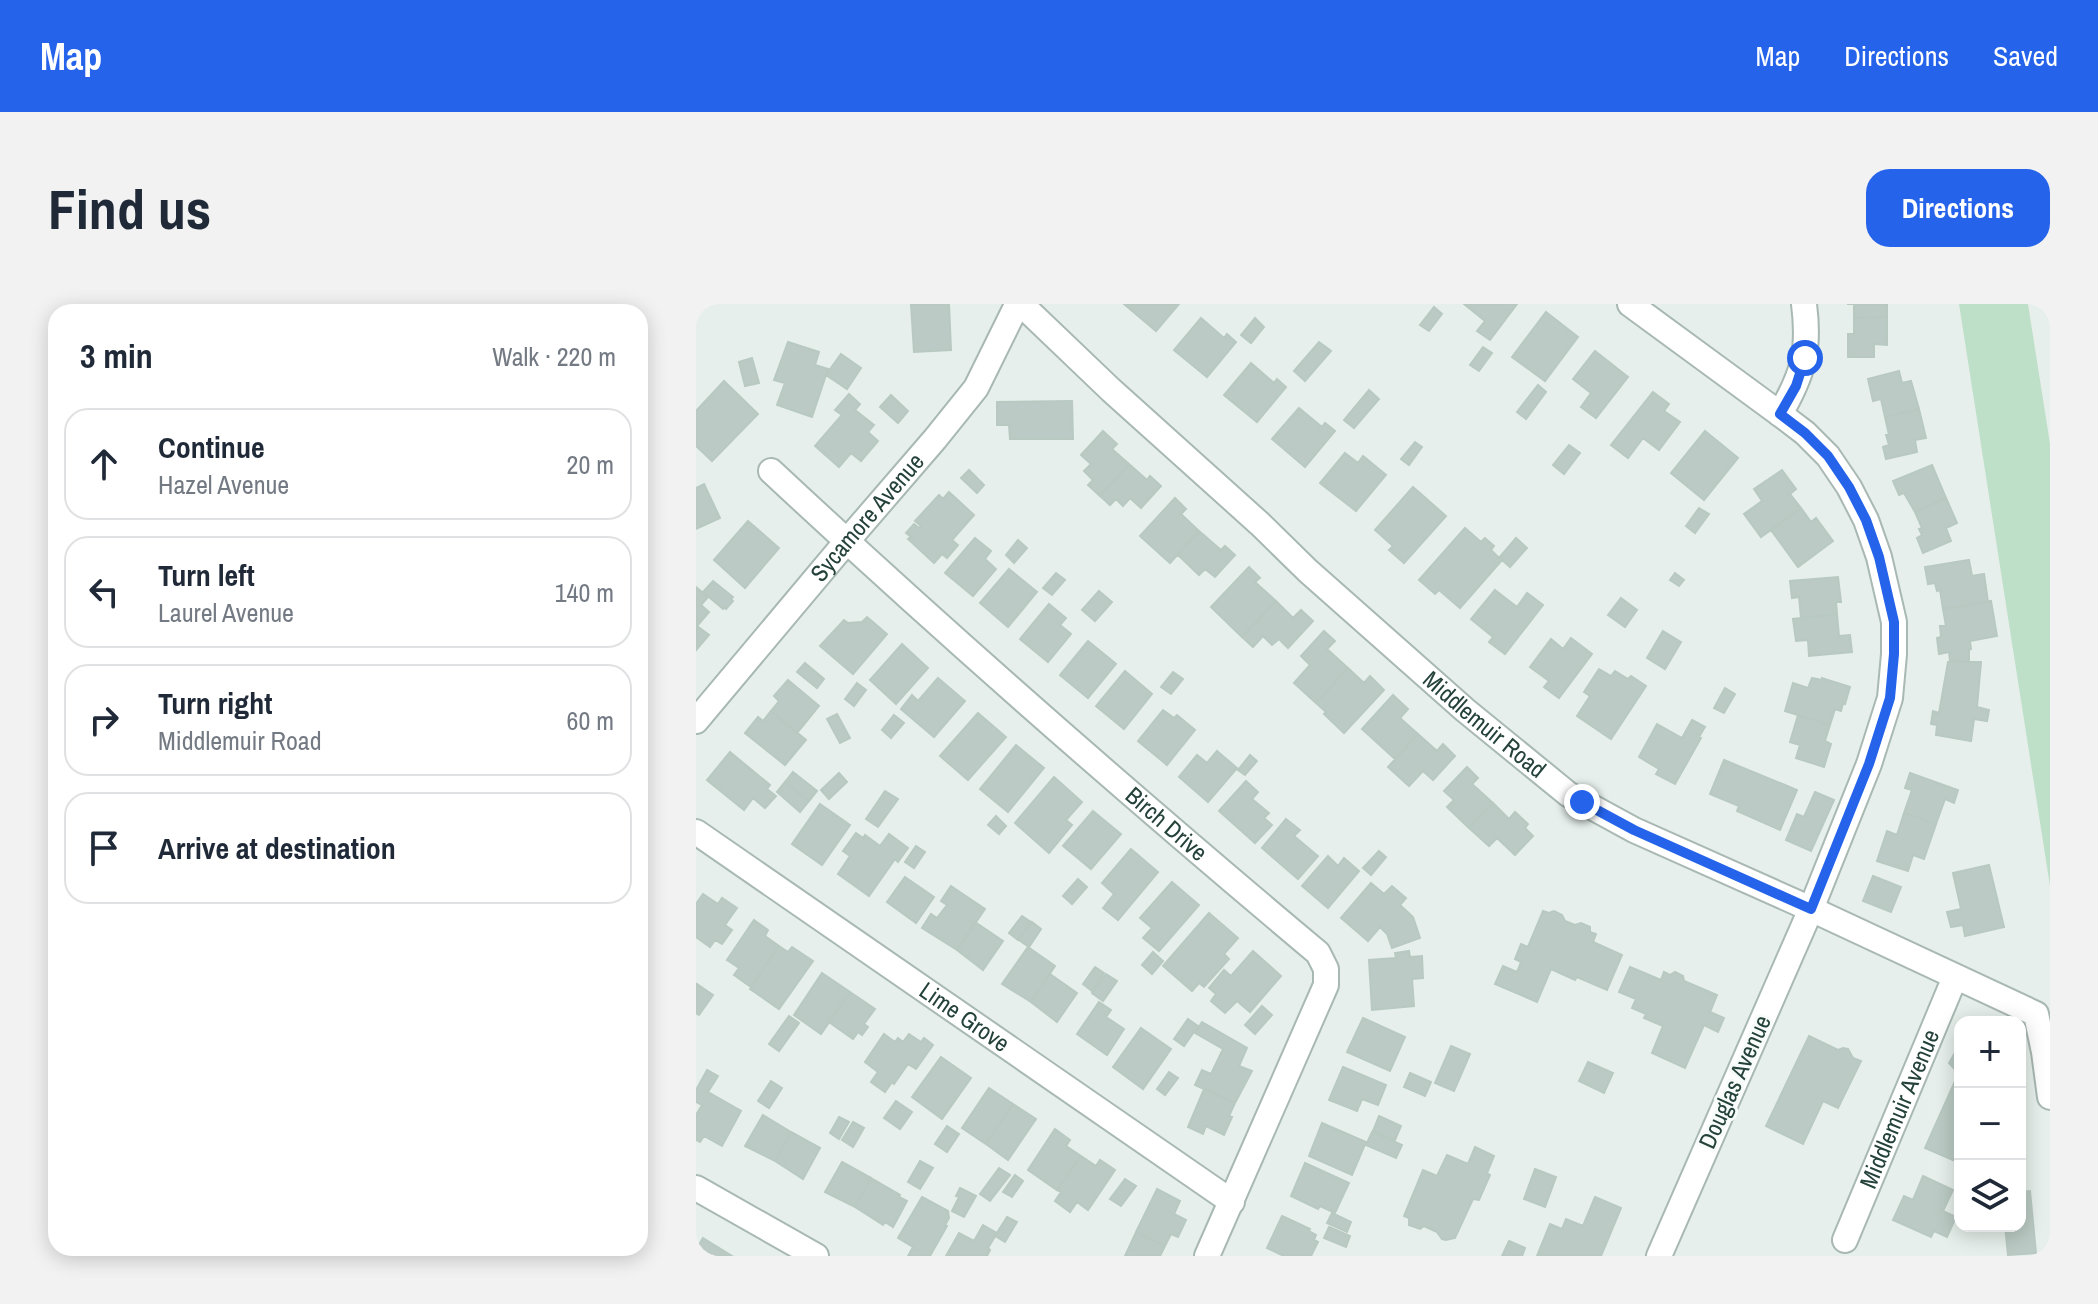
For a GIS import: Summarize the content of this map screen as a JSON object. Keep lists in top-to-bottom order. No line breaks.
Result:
{"streets":{"street":["Sycamore Avenue","Middlemuir Road","Birch Drive","Lime Grove","Douglas Avenue","Middlemuir Avenue"]},"crossings":[["Sycamore Avenue","Middlemuir Road"],["Sycamore Avenue","Birch Drive"],["Middlemuir Road","Douglas Avenue"],["Middlemuir Road","Middlemuir Avenue"],["Birch Drive","Lime Grove"]],"page":{"header":"Map","nav":["Map","Directions","Saved"],"buttons":"Directions","title":"Find us","heading":["3 min","Walk · 220 m"],"list":[["Continue","Hazel Avenue","20 m"],["Turn left","Laurel Avenue","140 m"],["Turn right","Middlemuir Road","60 m"],"Arrive at destination"],"map_buttons":["+","−"]}}
